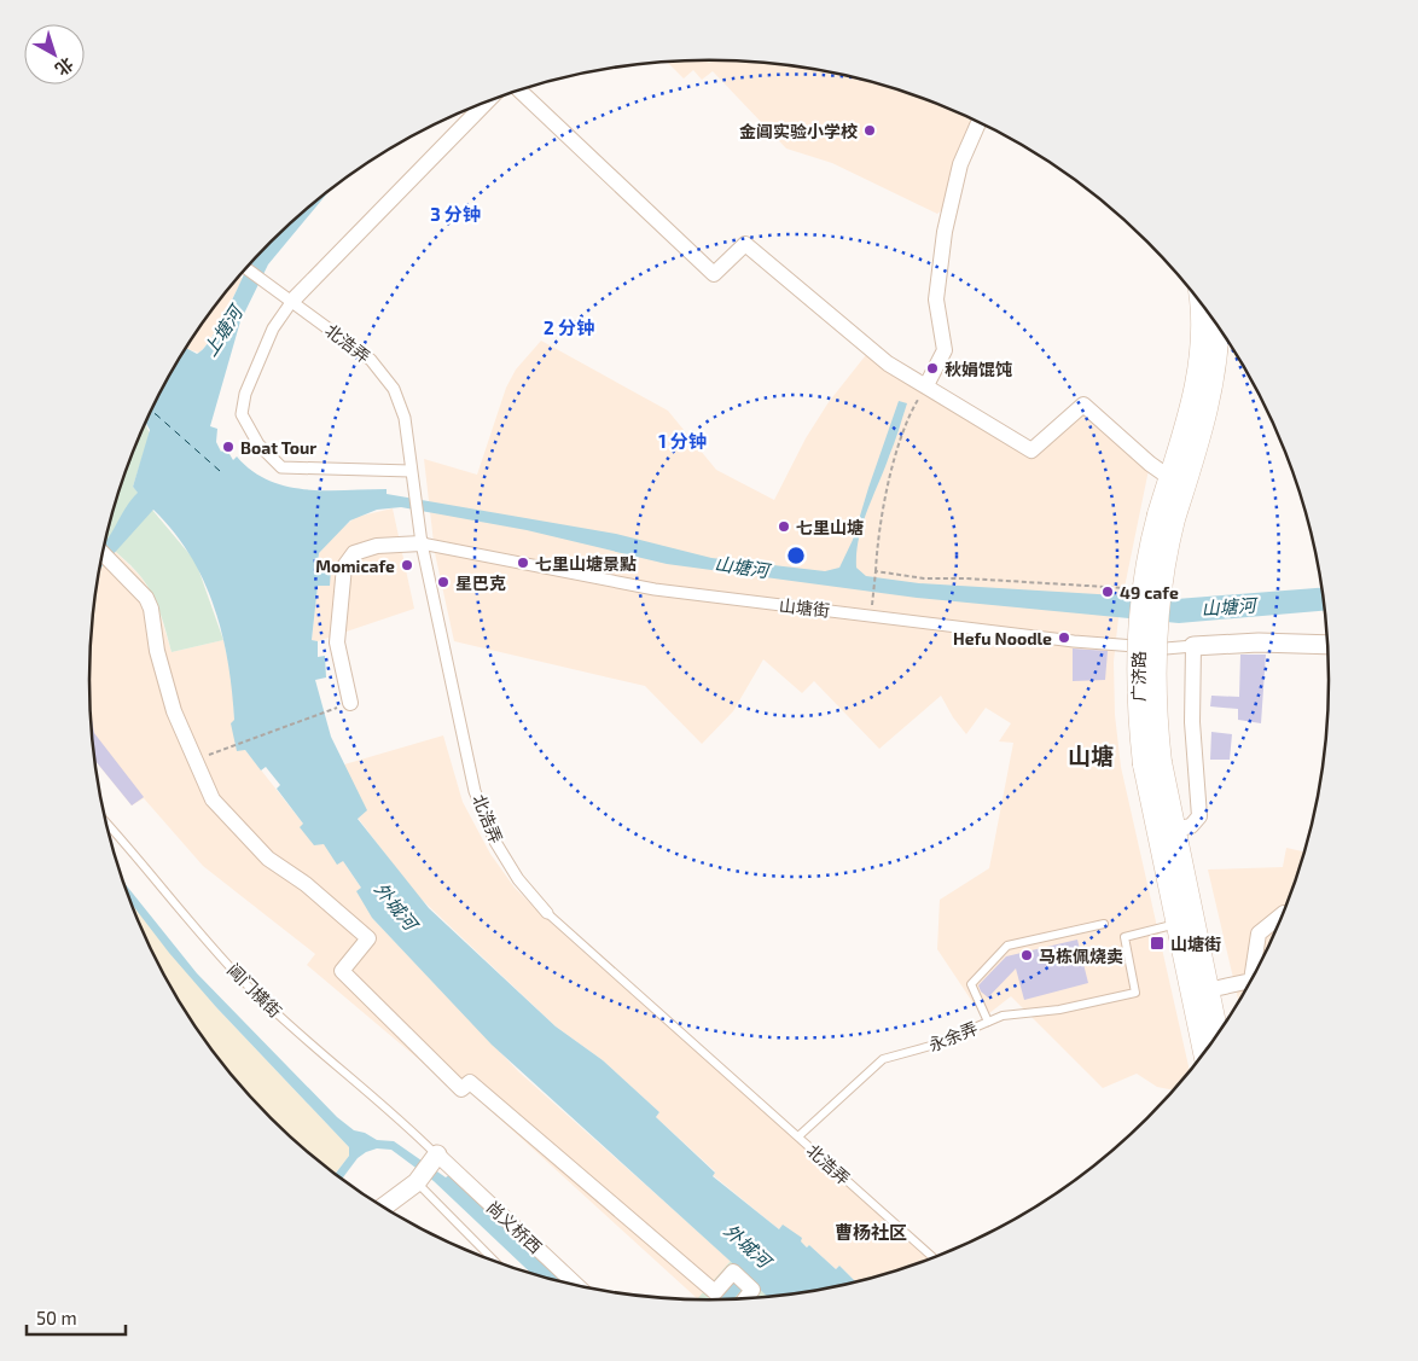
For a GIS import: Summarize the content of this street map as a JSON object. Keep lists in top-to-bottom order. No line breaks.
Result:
{"streets":{"main road":["广济路"],"street":["北浩弄","山塘街","尚义桥西"],"lane":["阊门横街","永余弄"]},"crossings":[["北浩弄","山塘街"],["北浩弄","永余弄"],["广济路","永余弄"],["阊门横街","尚义桥西"]],"districts":["山塘","曹杨社区"],"water":["上塘河","山塘河","外城河"],"places":{"other":["金阊实验小学校","秋娟馄饨","Boat Tour","七里山塘","七里山塘景點","Momicafe","星巴克","49 cafe","Hefu Noodle","马栋佩烧卖"],"transit":["山塘街"]},"scale_bar":"50 m","north":"bottom right","rings":["3 分钟","2 分钟","1 分钟"]}
